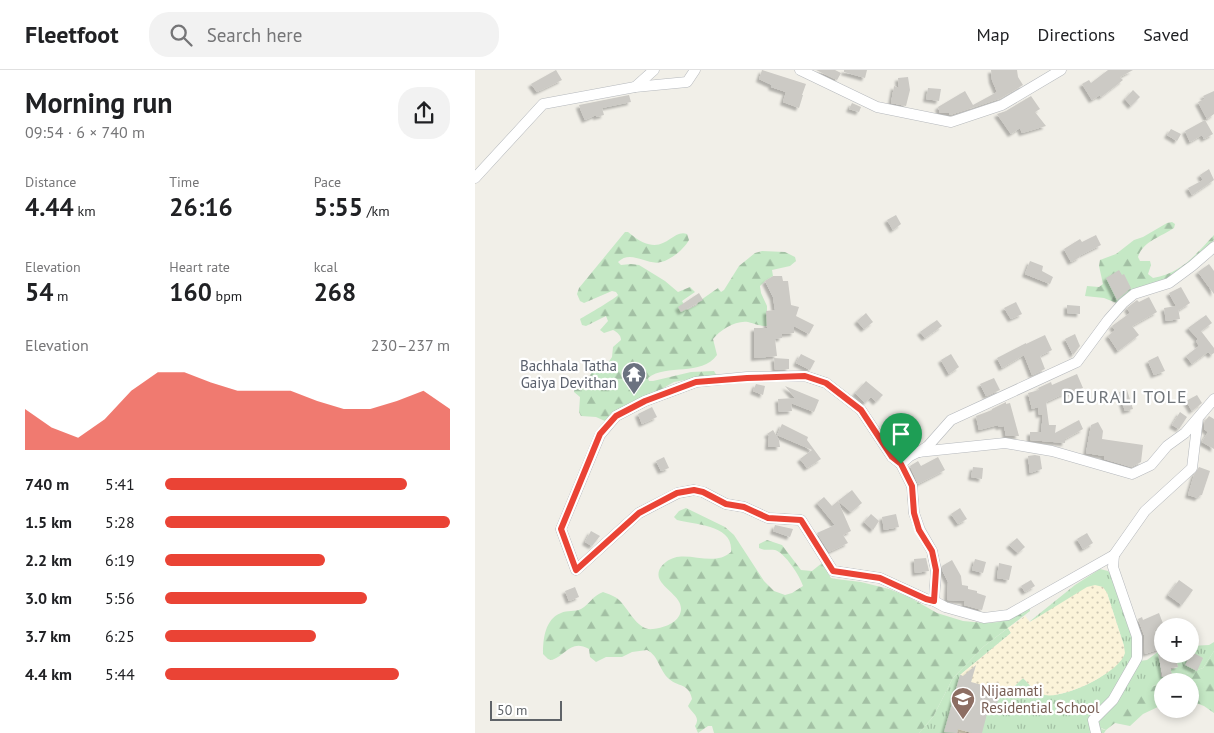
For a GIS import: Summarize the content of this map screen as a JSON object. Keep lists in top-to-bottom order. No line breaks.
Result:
{"districts":["DEURALI TOLE"],"places":{"temple":["Bachhala Tatha Gaiya Devithan"],"school or university":["Nijaamati Residential School"]},"scale_bar":"50 m","page":{"header":"Fleetfoot","search":"Search here","nav":["Map","Directions","Saved"],"heading":["Morning run","09:54 · 6 × 740 m"],"stats":[["Distance","4.44 km"],["Time","26:16"],["Pace","5:55 /km"],["Elevation","54 m"],["Heart rate","160 bpm"],["kcal","268"]],"chart":["Elevation","230–237 m"],"list":[{"name":"740 m","note":"5:41"},{"name":"1.5 km","note":"5:28"},{"name":"2.2 km","note":"6:19"},{"name":"3.0 km","note":"5:56"},{"name":"3.7 km","note":"6:25"},{"name":"4.4 km","note":"5:44"}],"map_buttons":["+","−"],"scale":"50 m"}}
